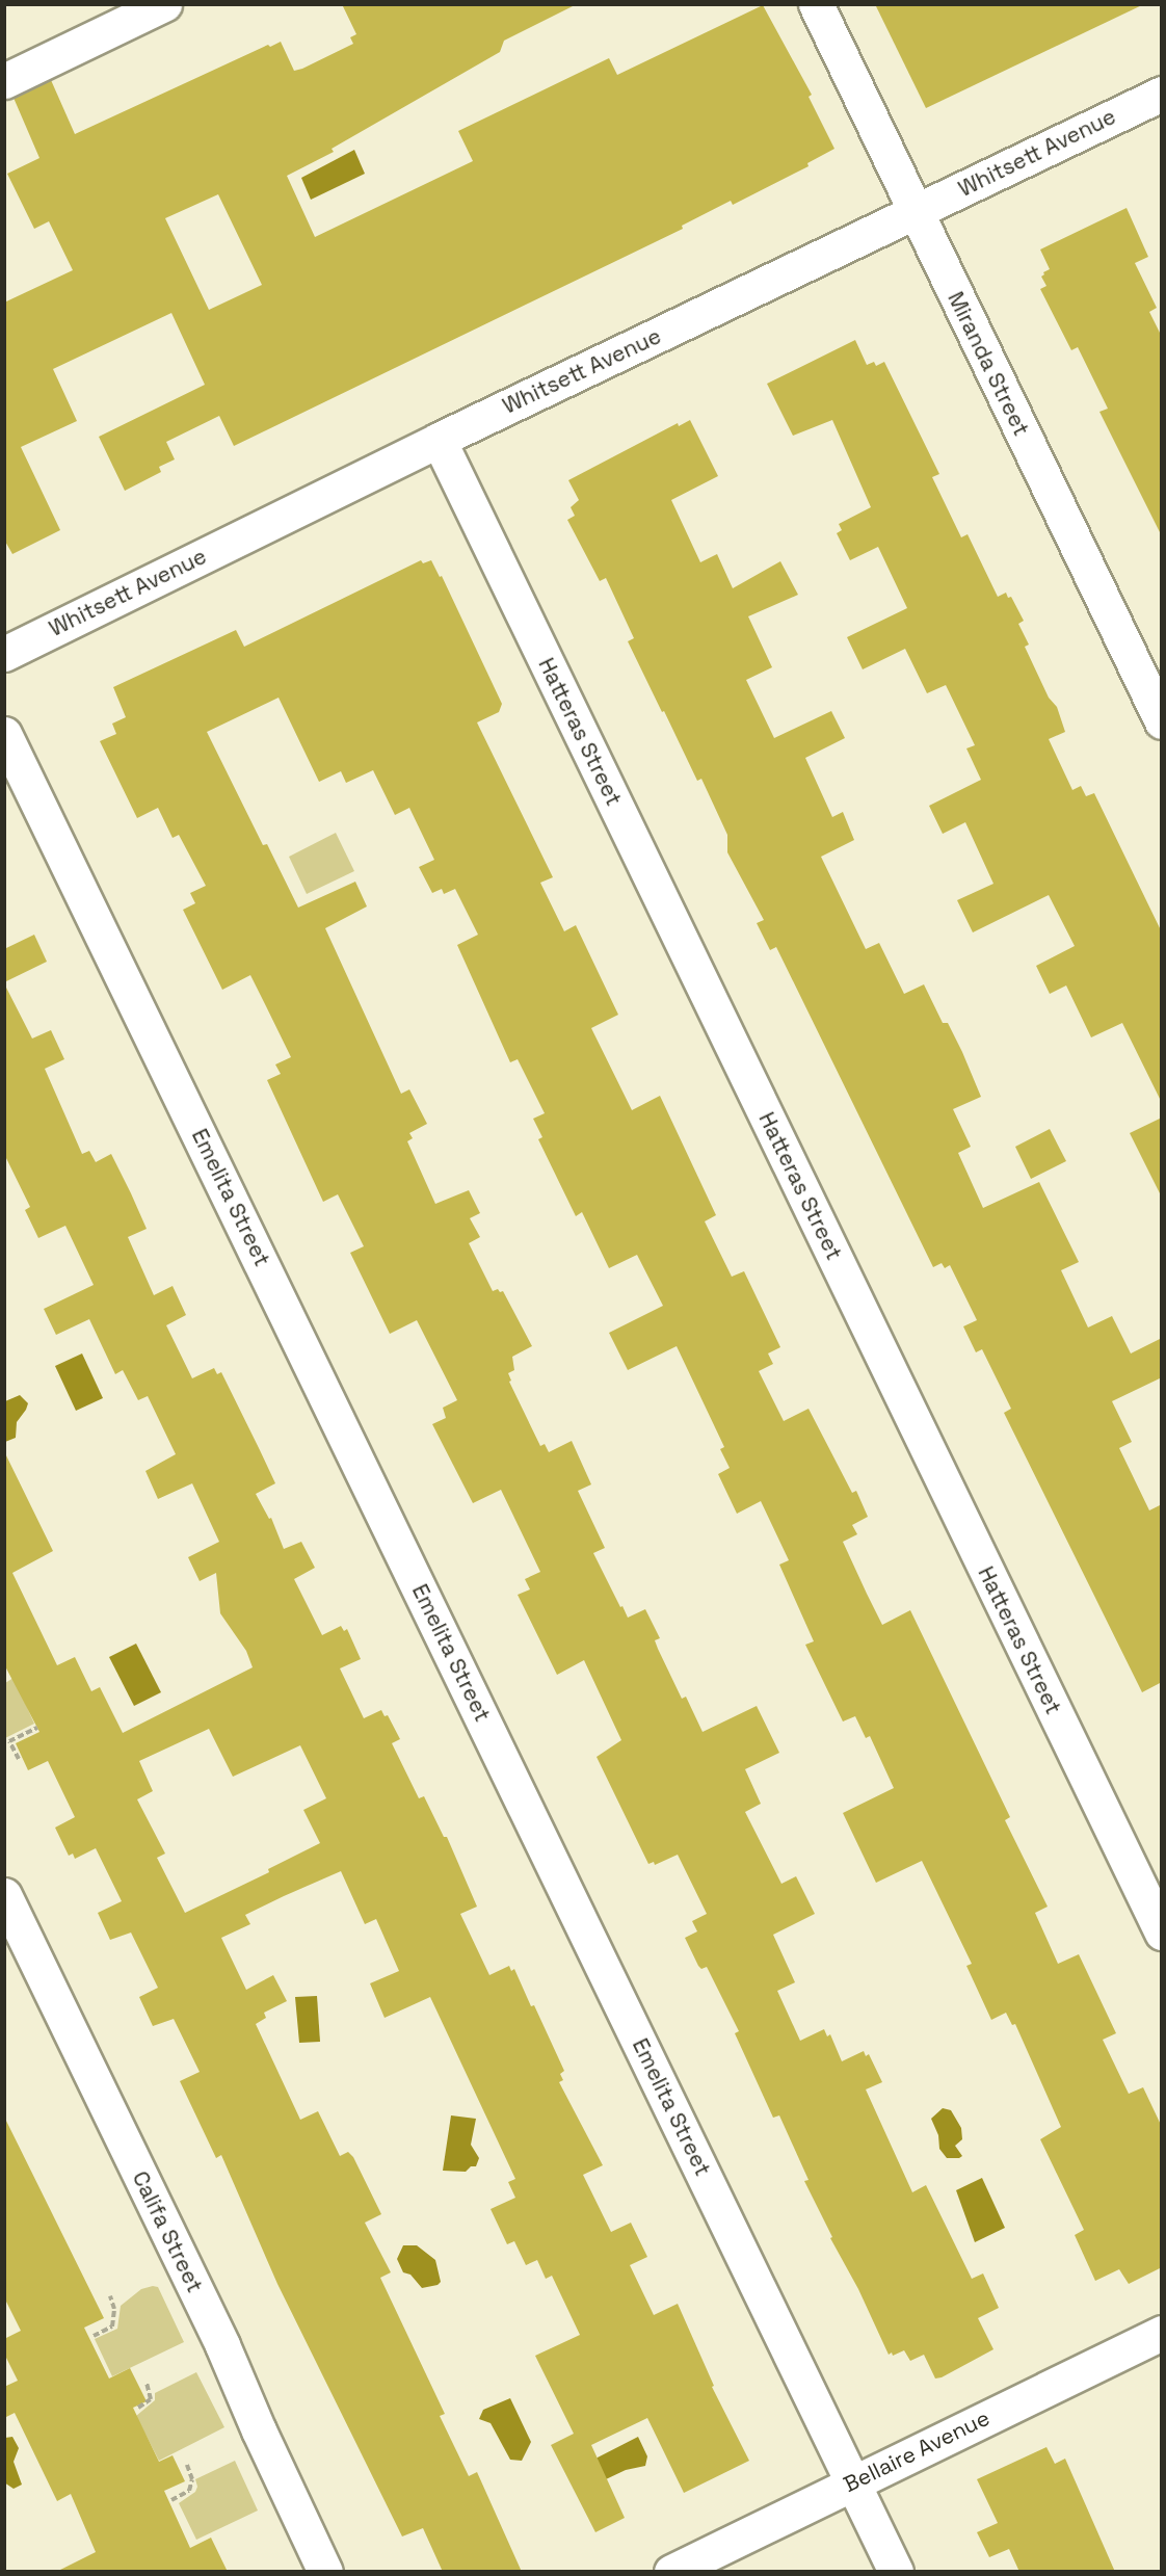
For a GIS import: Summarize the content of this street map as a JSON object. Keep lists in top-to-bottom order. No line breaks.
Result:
{"streets":{"street":["Whitsett Avenue","Miranda Street","Hatteras Street","Emelita Street","Califa Street","Bellaire Avenue"]},"crossings":[["Whitsett Avenue","Miranda Street"],["Whitsett Avenue","Hatteras Street"],["Emelita Street","Bellaire Avenue"]]}
